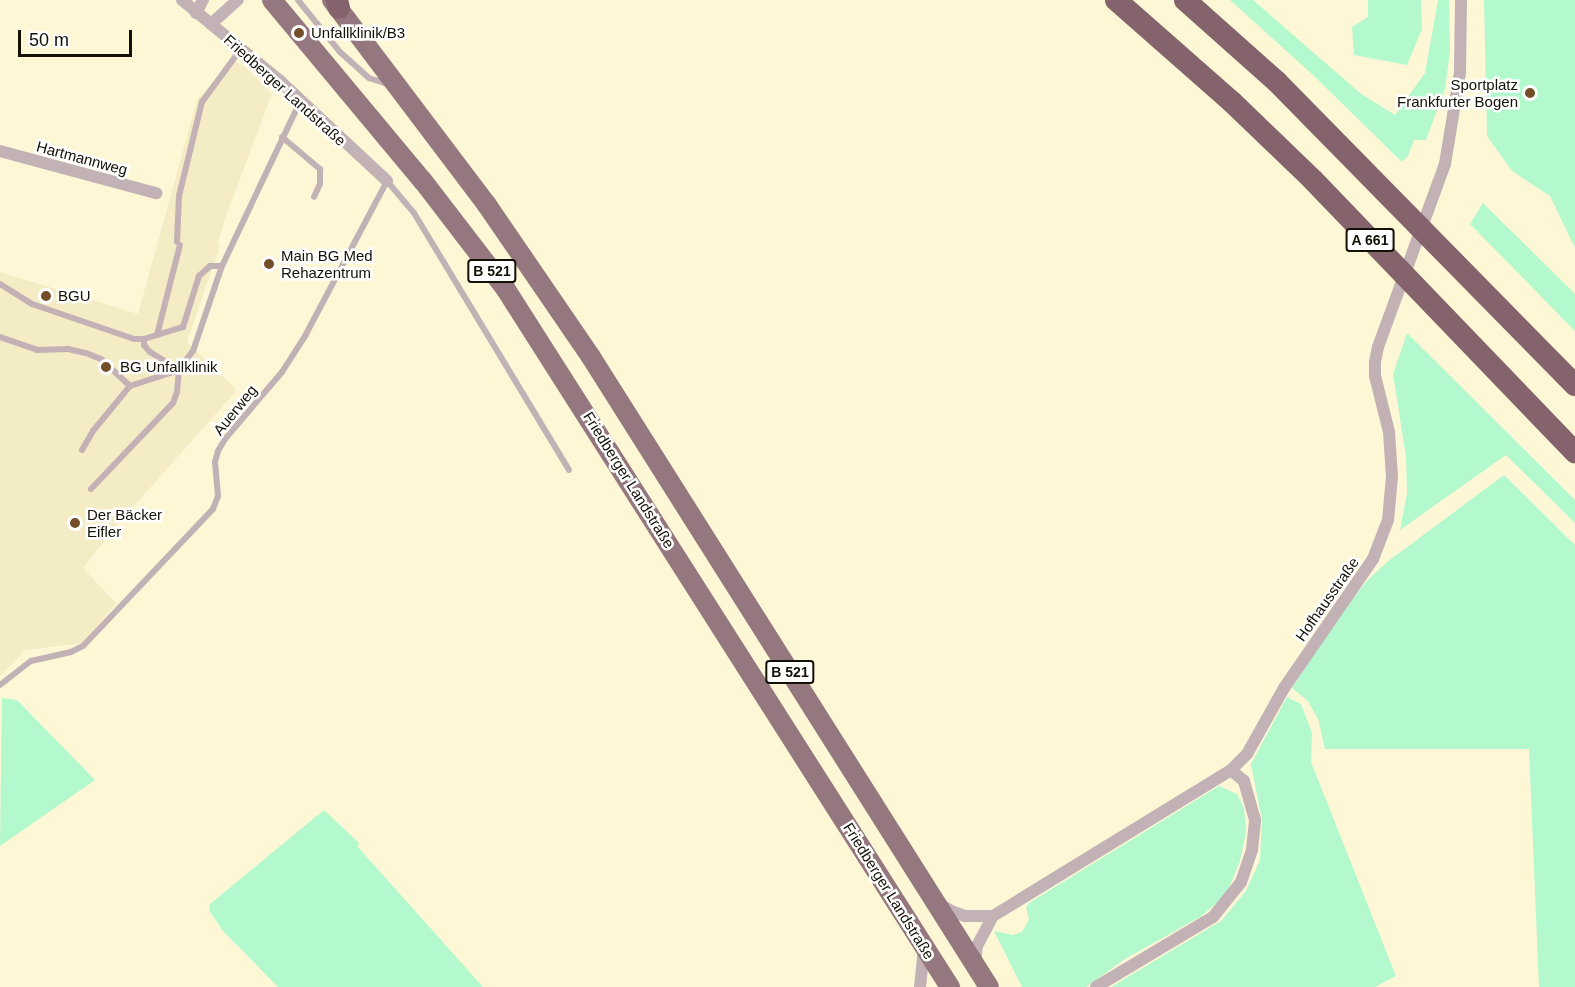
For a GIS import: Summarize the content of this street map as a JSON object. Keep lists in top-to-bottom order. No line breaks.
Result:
{"streets":{"highway":["A 661"],"main road":["Friedberger Landstraße","B 521"],"street":["Hartmannweg","Hofhausstraße"],"lane":["Auerweg"]},"crossings":[["Friedberger Landstraße","Auerweg"]],"places":["Unfallklinik/B3","Sportplatz Frankfurter Bogen","Main BG Med Rehazentrum","BGU","BG Unfallklinik","Der Bäcker Eifler"],"scale_bar":"50 m"}
